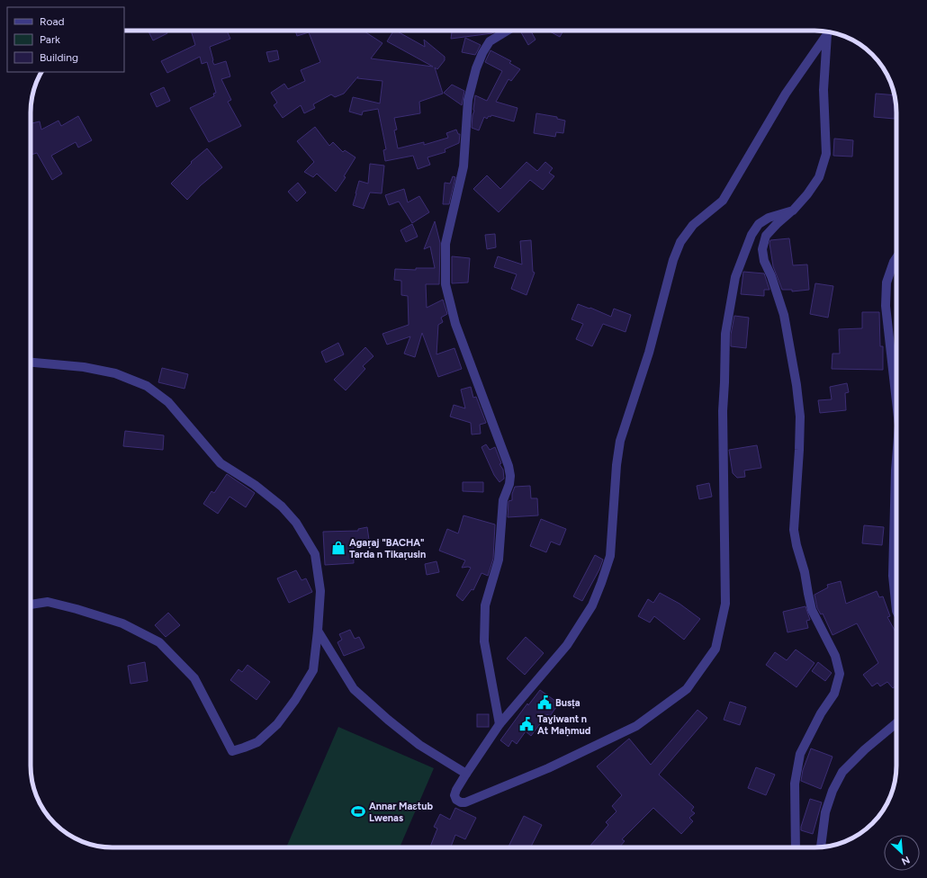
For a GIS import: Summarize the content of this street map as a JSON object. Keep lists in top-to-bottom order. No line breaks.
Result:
{"places":{"shop":["Agaṛaj \"BACHA\" Tarda n Tikaṛusin"],"public building":["Busṭa","Taɣiwant n At Maḥmud"],"sports":["Annar Maɛtub Lwenas"]},"legend":["Road","Park","Building"],"north":"bottom right"}
